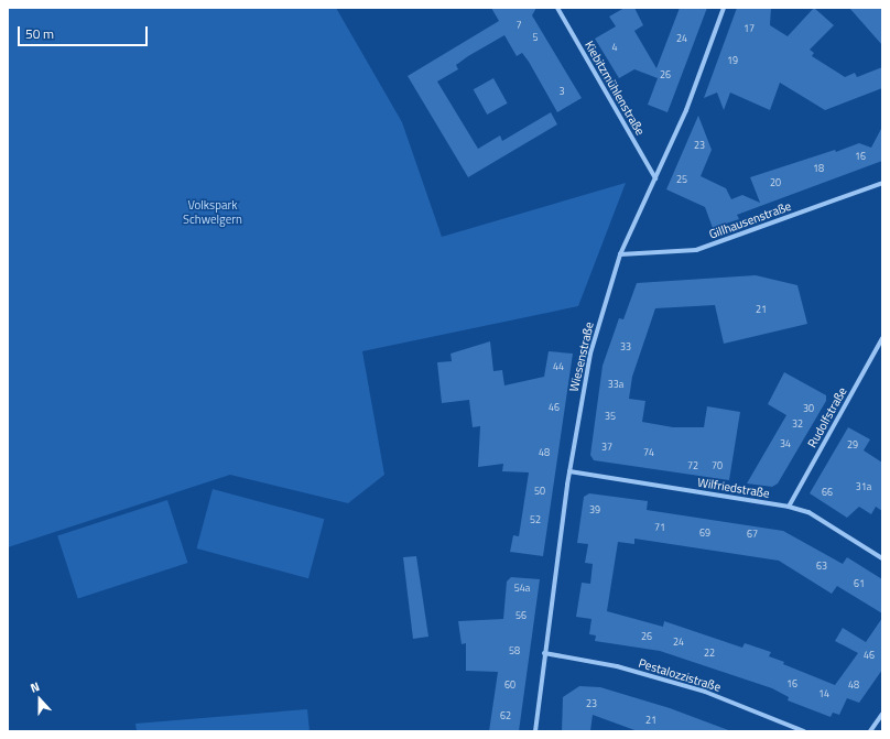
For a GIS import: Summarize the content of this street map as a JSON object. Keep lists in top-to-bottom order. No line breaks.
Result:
{"streets":{"street":["Kiebitzmühlenstraße","Gillhausenstraße","Wiesenstraße","Rudolfstraße","Wilfriedstraße","Pestalozzistraße"]},"crossings":[["Kiebitzmühlenstraße","Wiesenstraße"],["Gillhausenstraße","Wiesenstraße"],["Wiesenstraße","Wilfriedstraße"],["Wiesenstraße","Pestalozzistraße"],["Rudolfstraße","Wilfriedstraße"]],"parks":["Volkspark Schwelgern"],"house_numbers":["7","17","5","24","4","19","26","3","23","16","18","25","20","21","33","44","33a","46","30","35","32","34","29","37","48","74","72","70","31a","50","66","39","52","71","69","67","63","61","54a","56","26","24","58","22","46","16","60","48","14","23","62","21"],"scale_bar":"50 m","north":"top"}
